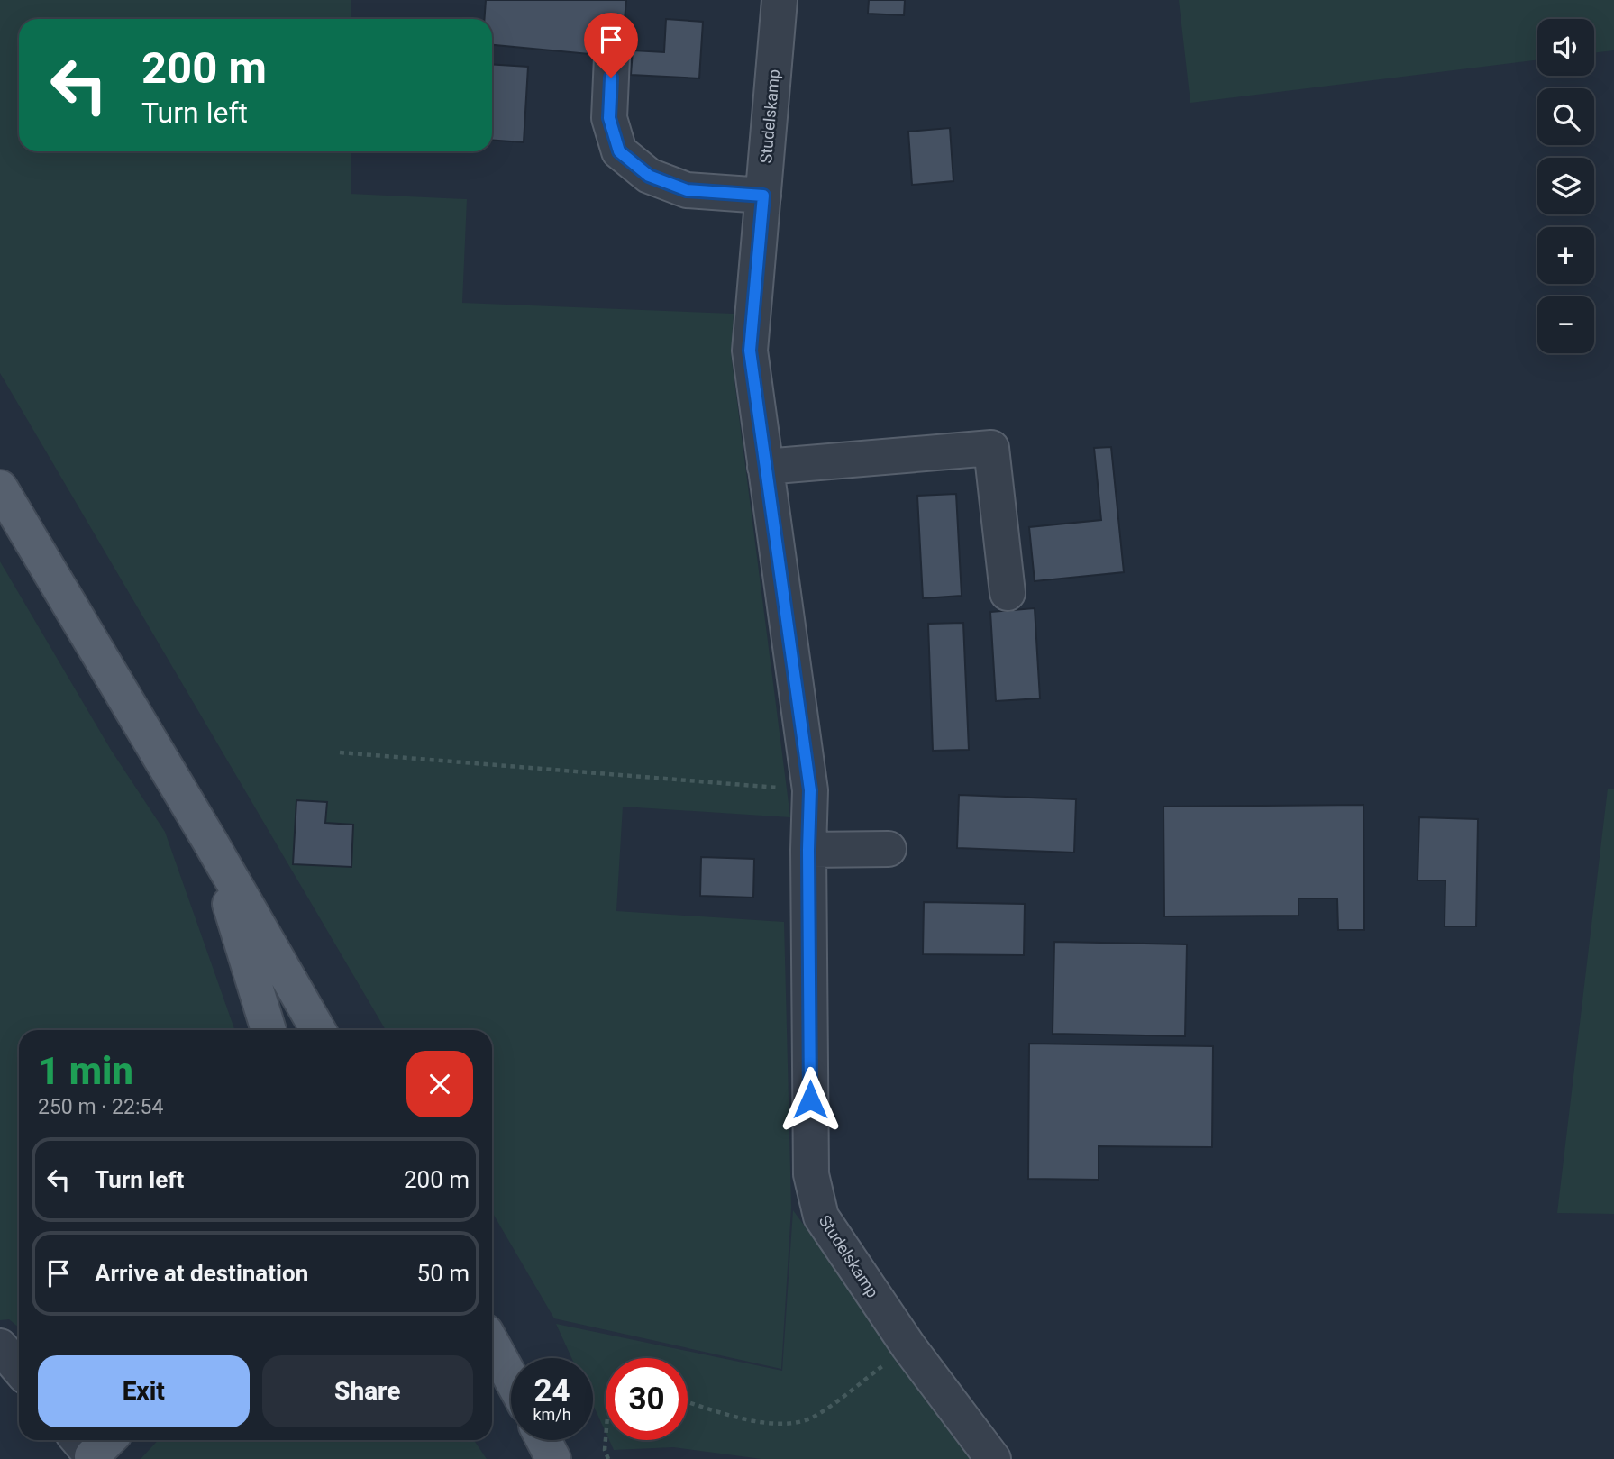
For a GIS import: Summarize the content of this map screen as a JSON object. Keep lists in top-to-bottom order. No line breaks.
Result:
{"streets":{"street":["Studelskamp"]},"page":{"map_buttons":["+","−"],"turn":["200 m","Turn left"],"heading":["1 min","250 m · 22:54"],"list":[{"name":"Turn left","value":"200 m"},{"name":"Arrive at destination","value":"50 m"}],"buttons":["Exit","Share"],"speed":"24 km/h","limit":"30"}}
